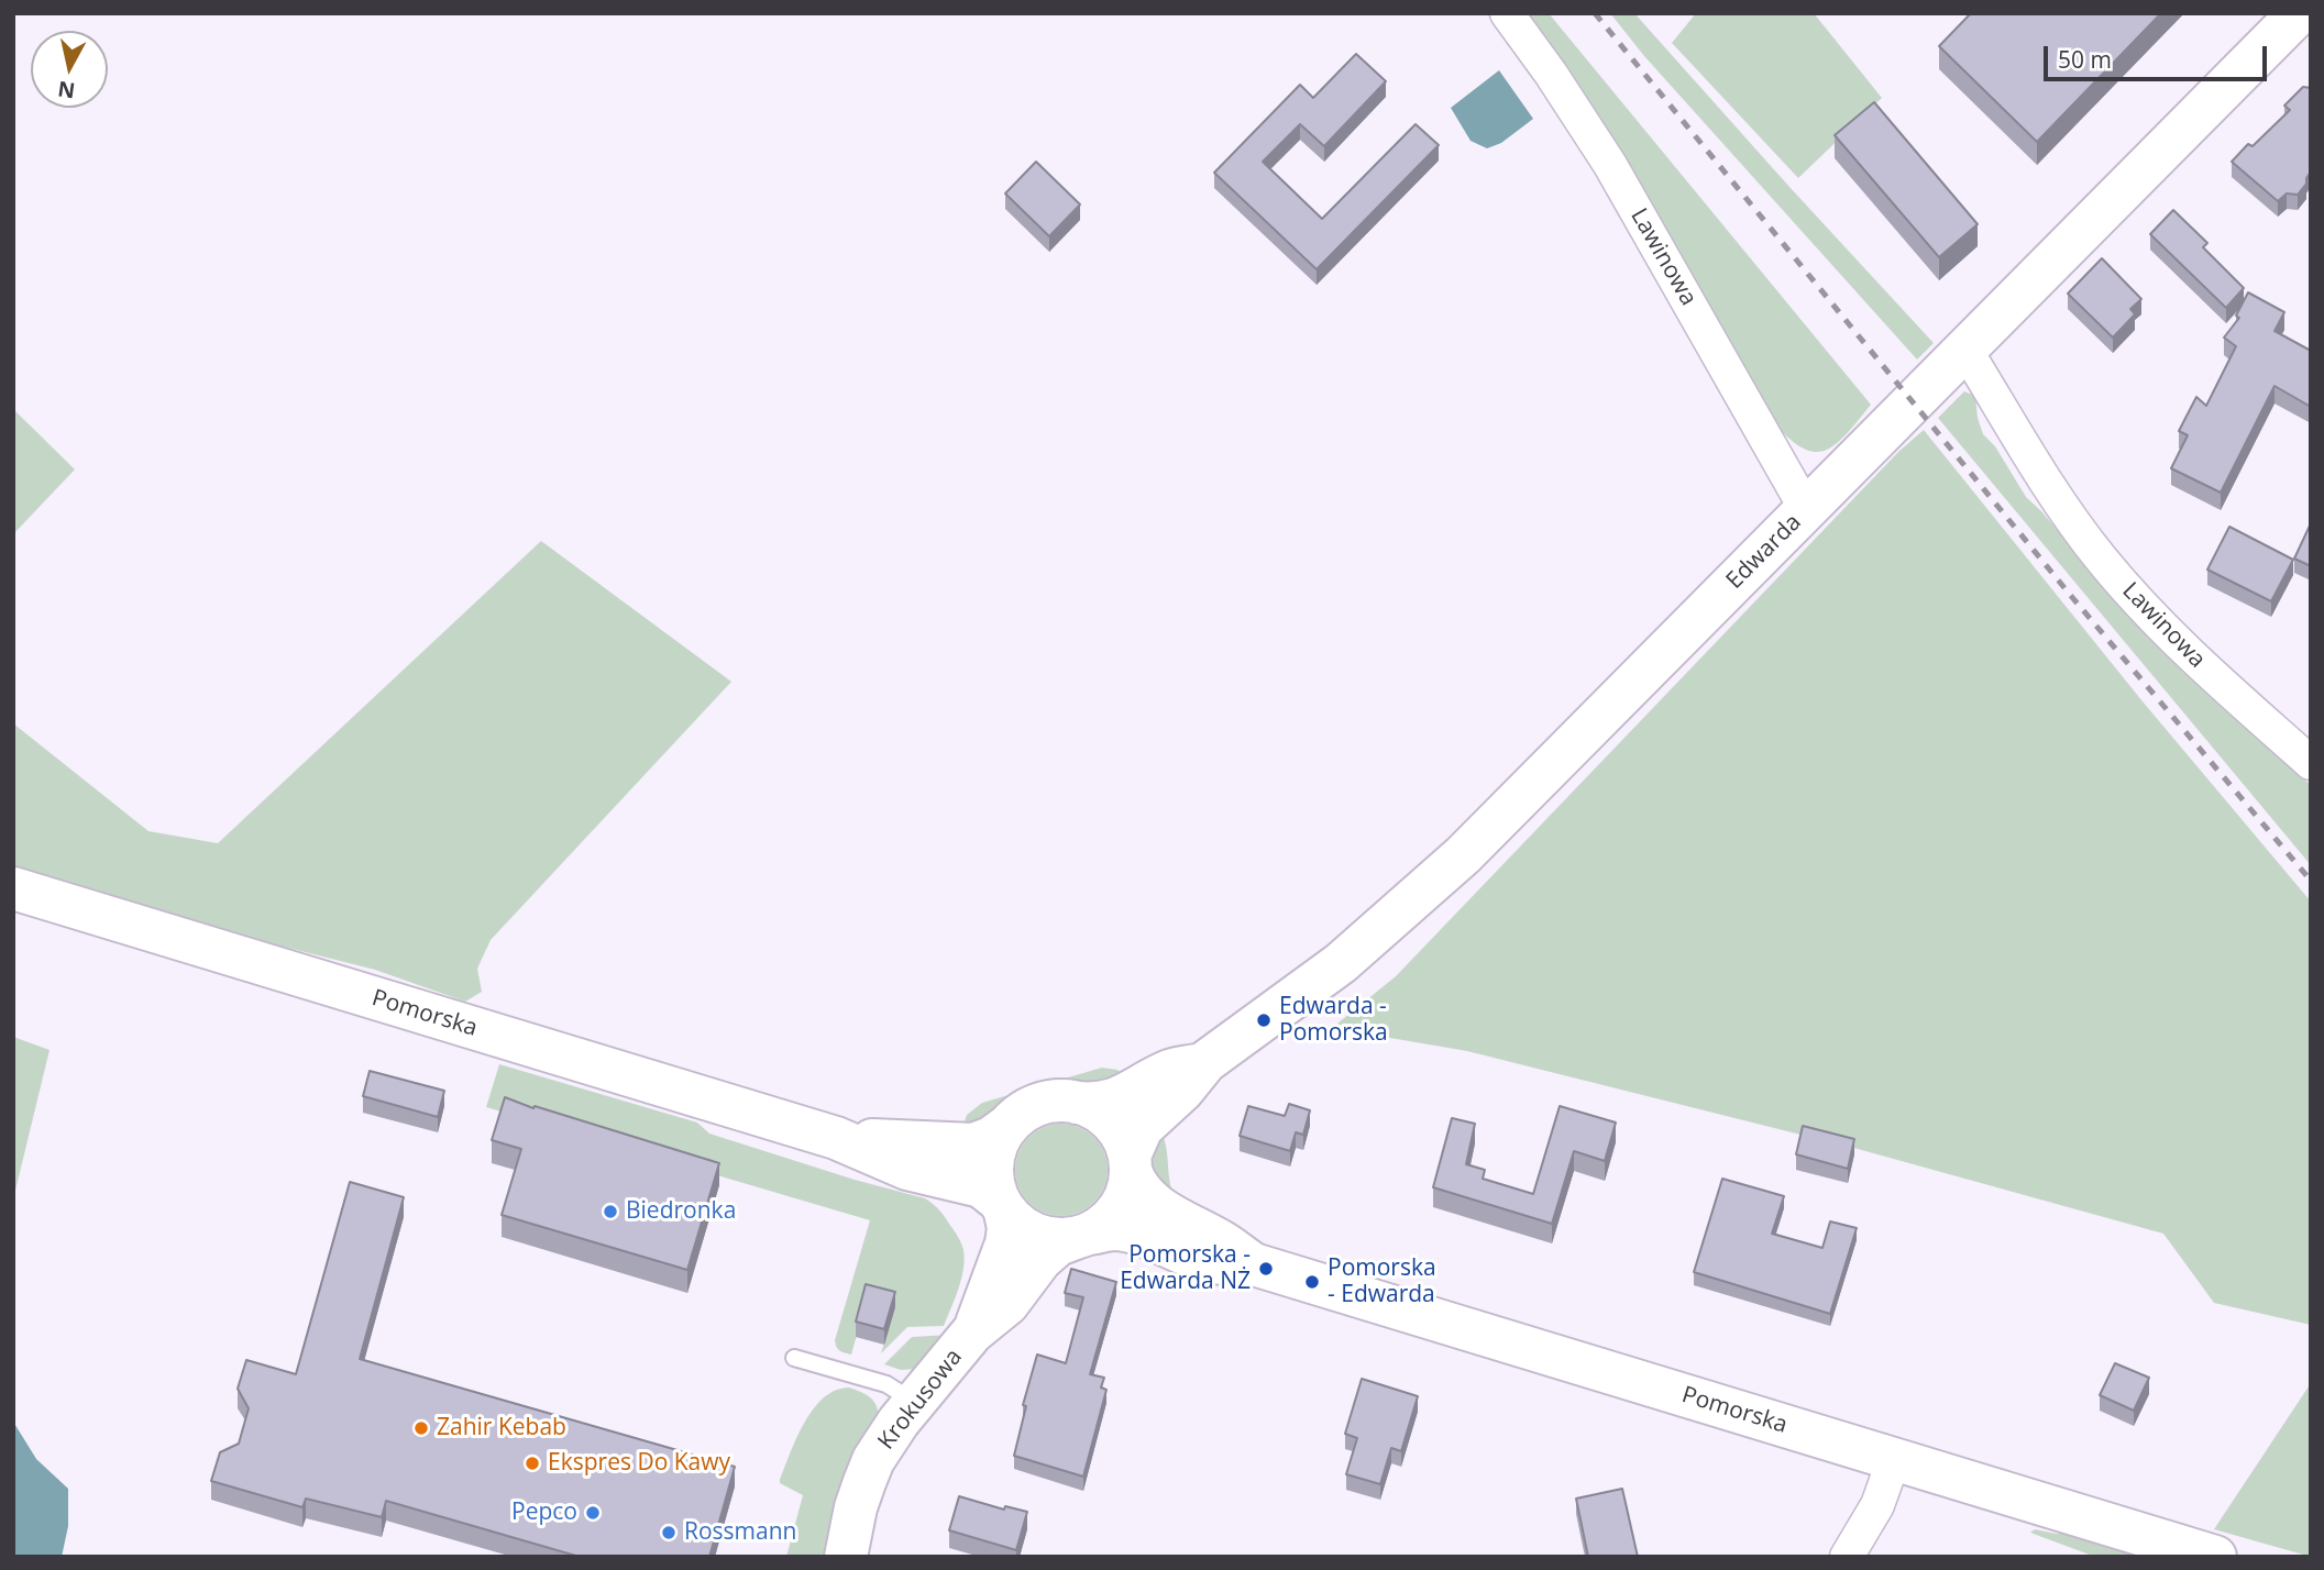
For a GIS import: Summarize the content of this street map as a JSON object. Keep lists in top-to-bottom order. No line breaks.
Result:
{"streets":{"street":["Lawinowa","Edwarda","Pomorska","Krokusowa"]},"crossings":[["Lawinowa","Edwarda"],["Edwarda","Pomorska"],["Edwarda","Krokusowa"],["Pomorska","Krokusowa"]],"places":["Edwarda - Pomorska","Biedronka","Pomorska - Edwarda NŻ","Pomorska - Edwarda","Zahir Kebab","Ekspres Do Kawy","Pepco","Rossmann"],"scale_bar":"50 m","north":"bottom"}
